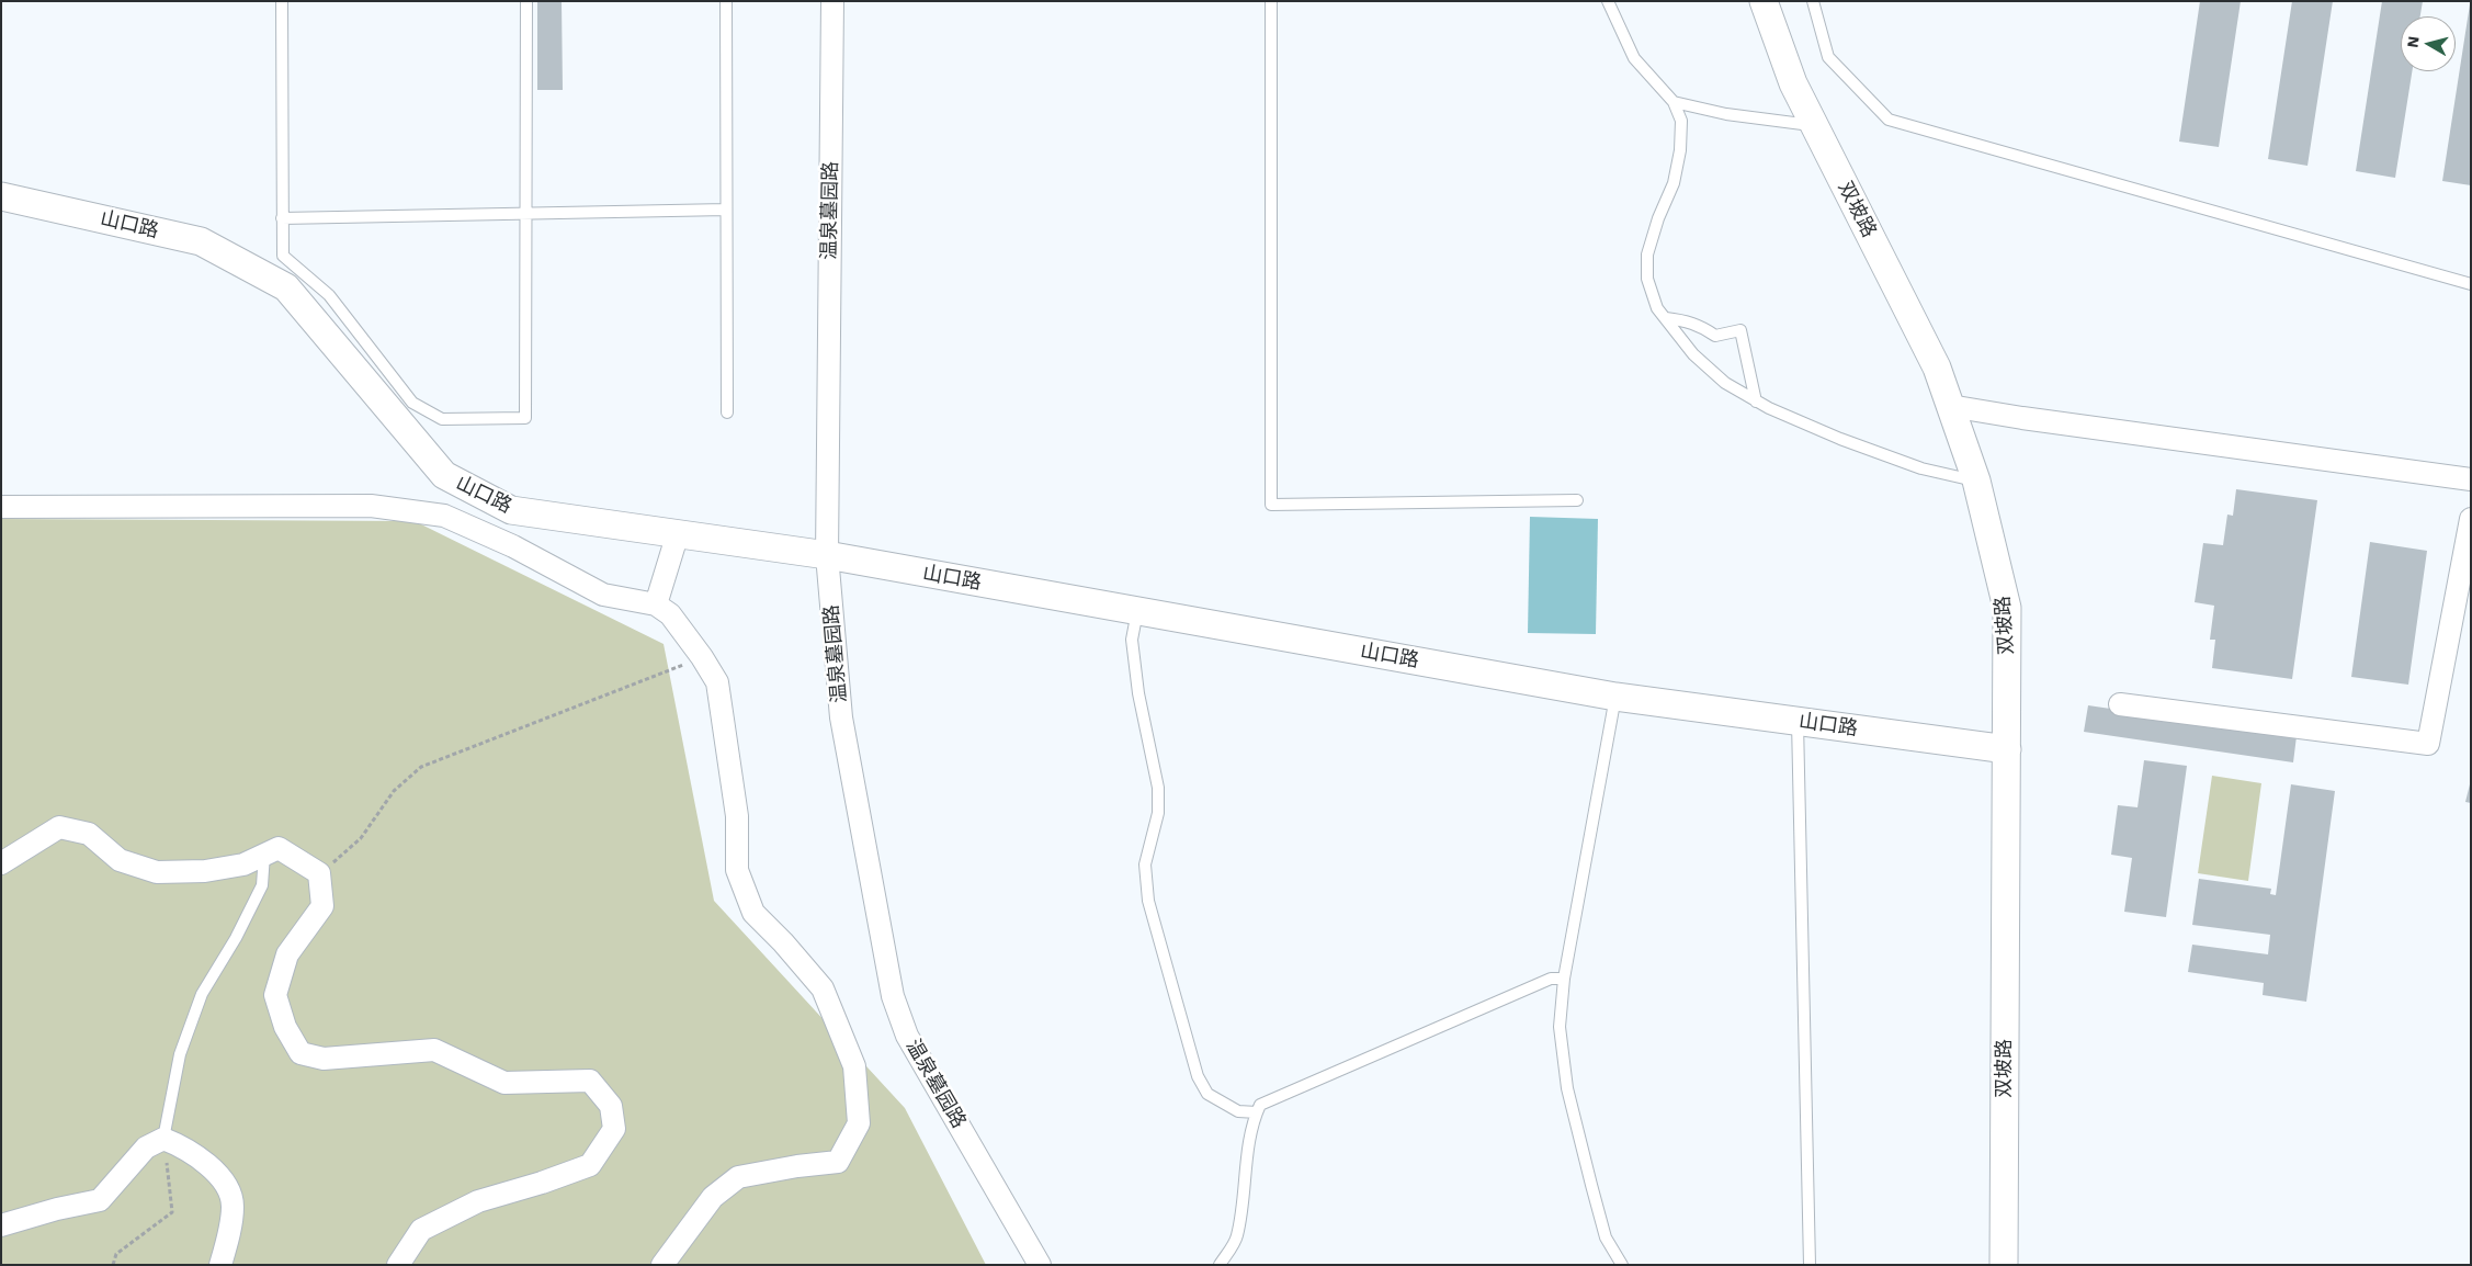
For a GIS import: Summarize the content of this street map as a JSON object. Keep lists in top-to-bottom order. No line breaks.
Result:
{"streets":{"street":["双坡路","温泉墓园路","山口路"]},"crossings":[["双坡路","山口路"],["温泉墓园路","山口路"]],"north":"left"}
